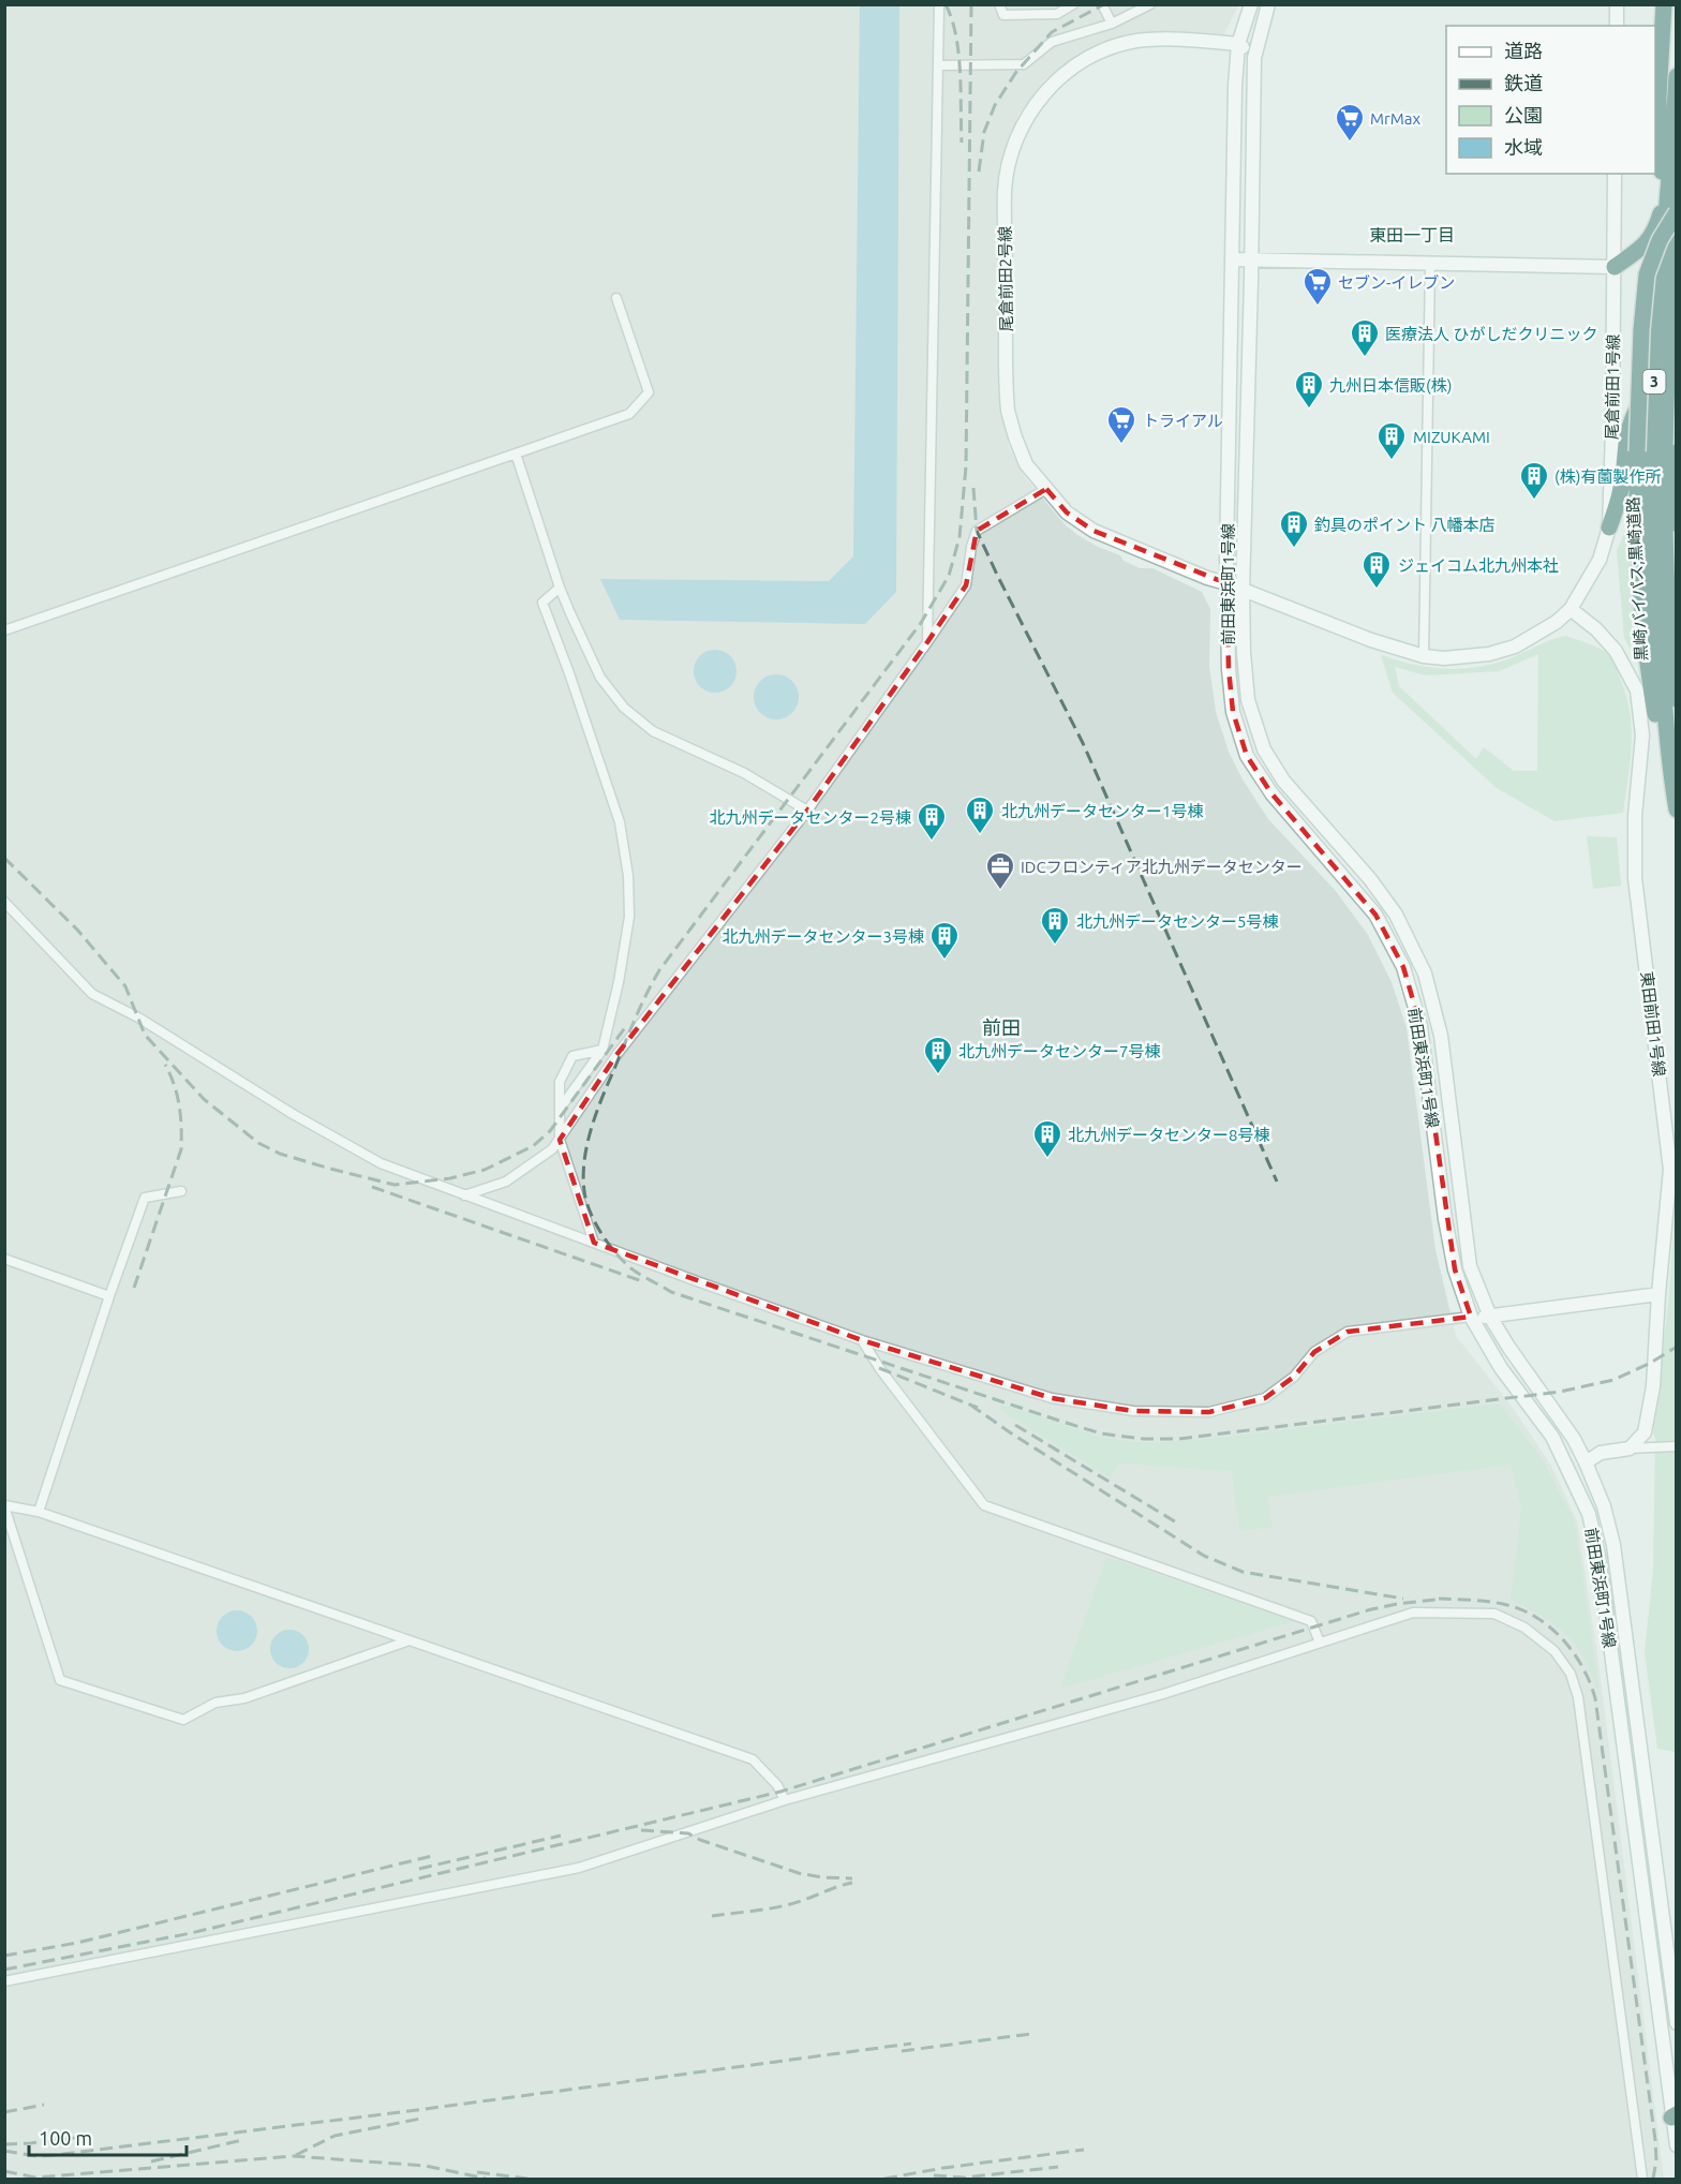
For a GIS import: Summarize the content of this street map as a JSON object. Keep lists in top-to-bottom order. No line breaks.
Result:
{"streets":{"highway":["3","黒崎バイパス;黒崎道路"],"street":["尾倉前田2号線","尾倉前田1号線","前田東浜町1号線","東田前田1号線"]},"crossings":[["尾倉前田2号線","尾倉前田1号線"],["尾倉前田2号線","前田東浜町1号線"],["尾倉前田1号線","前田東浜町1号線"],["尾倉前田1号線","東田前田1号線"]],"districts":["東田一丁目","前田"],"places":{"supermarket":["MrMax","セブン-イレブン","トライアル"],"building":["医療法人 ひがしだクリニック","九州日本信販(株)","MIZUKAMI","(株)有薗製作所","釣具のポイント 八幡本店","ジェイコム北九州本社","北九州データセンター1号棟","北九州データセンター2号棟","北九州データセンター5号棟","北九州データセンター3号棟","北九州データセンター7号棟","北九州データセンター8号棟"],"office":["IDCフロンティア北九州データセンター"]},"legend":["道路","鉄道","公園","水域"],"scale_bar":"100 m"}
